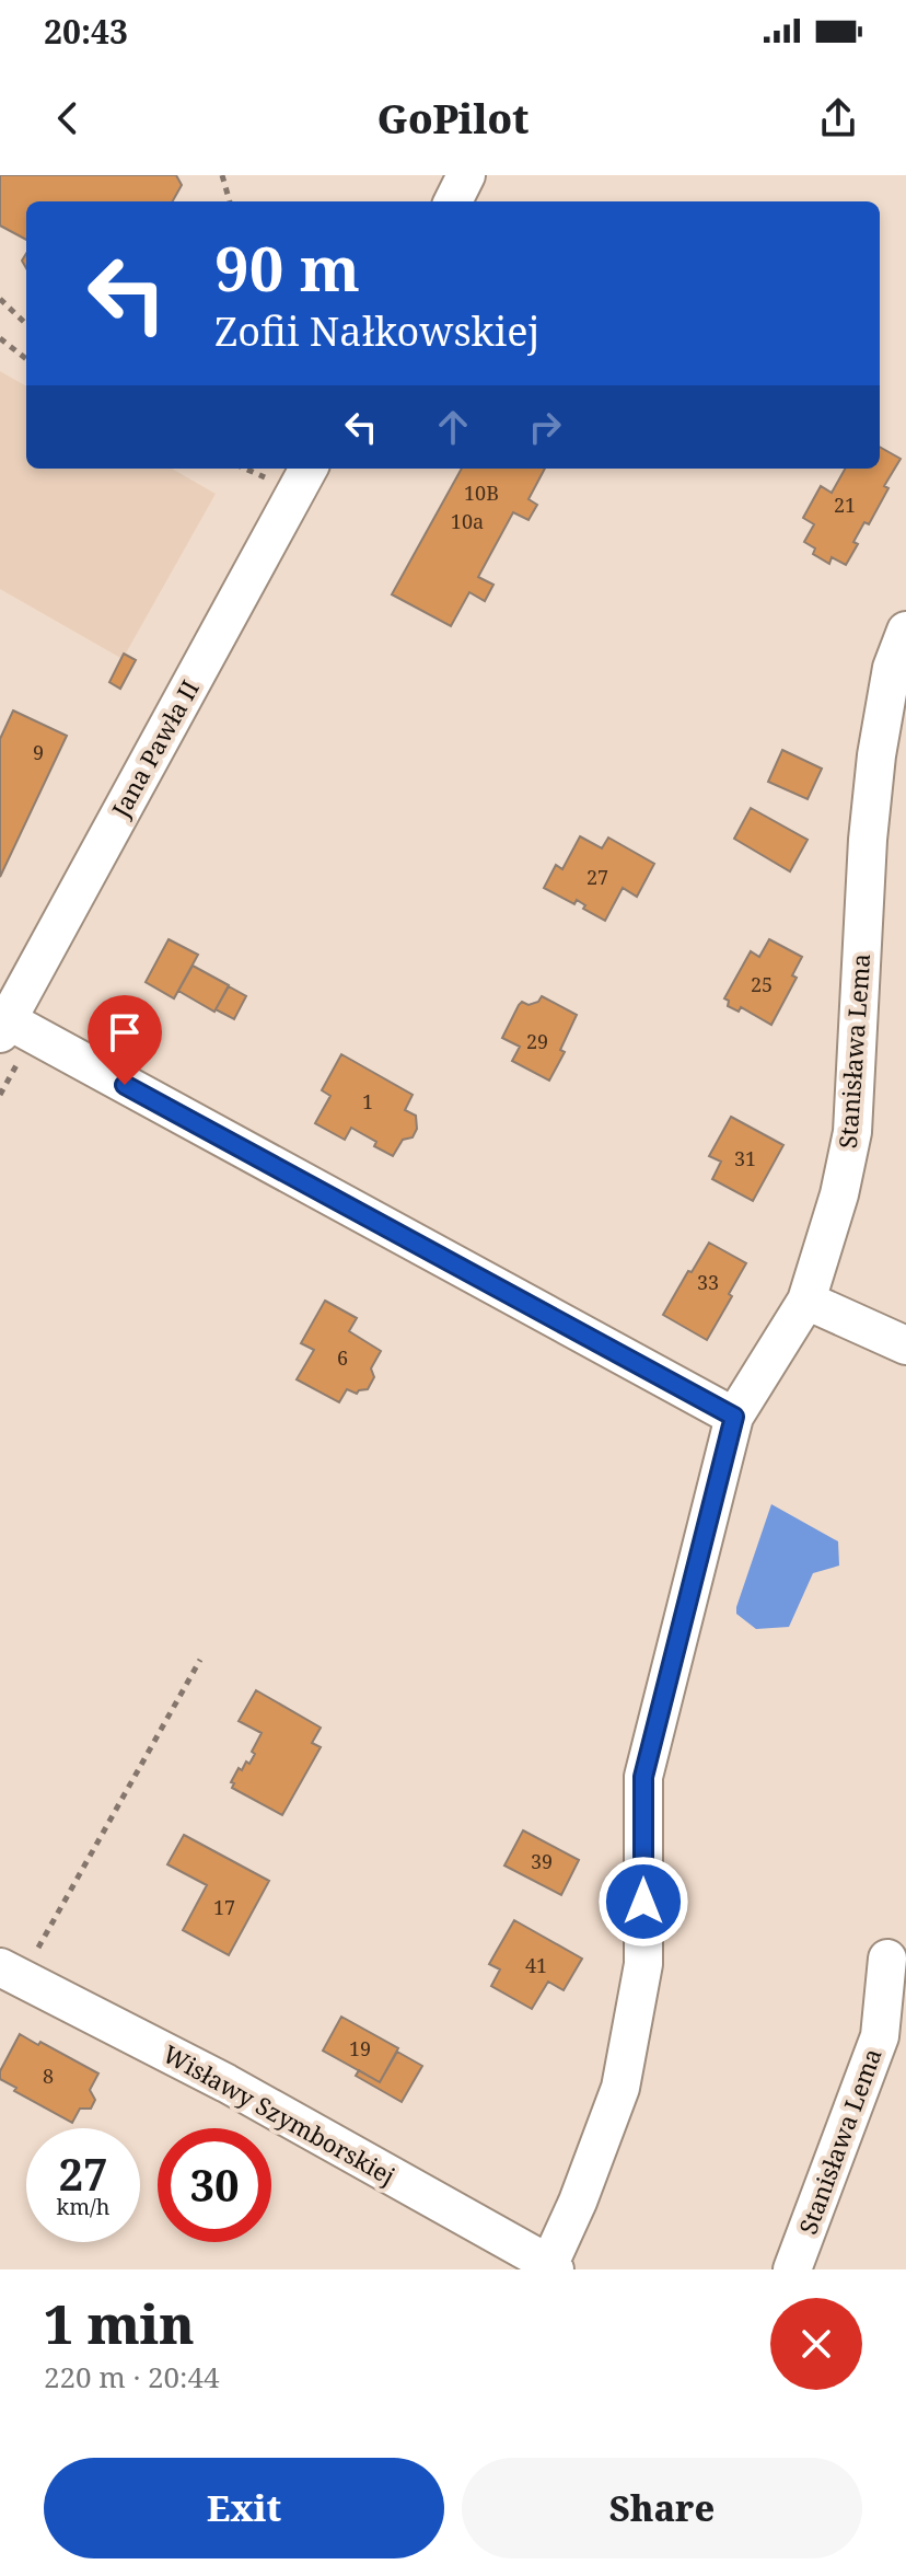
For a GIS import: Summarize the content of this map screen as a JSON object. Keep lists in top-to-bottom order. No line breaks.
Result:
{"streets":{"street":["Jana Pawła II","Stanisława Lema","Wisławy Szymborskiej"]},"crossings":[["Stanisława Lema","Wisławy Szymborskiej"]],"house_numbers":["10B","21","10a","9","27","25","29","1","31","33","6","39","17","41","19","8"],"page":{"status":"20:43","header":"GoPilot","turn":["90 m","Zofii Nałkowskiej"],"speed":"27 km/h","limit":"30","heading":["1 min","220 m · 20:44"],"buttons":["Exit","Share"]}}
